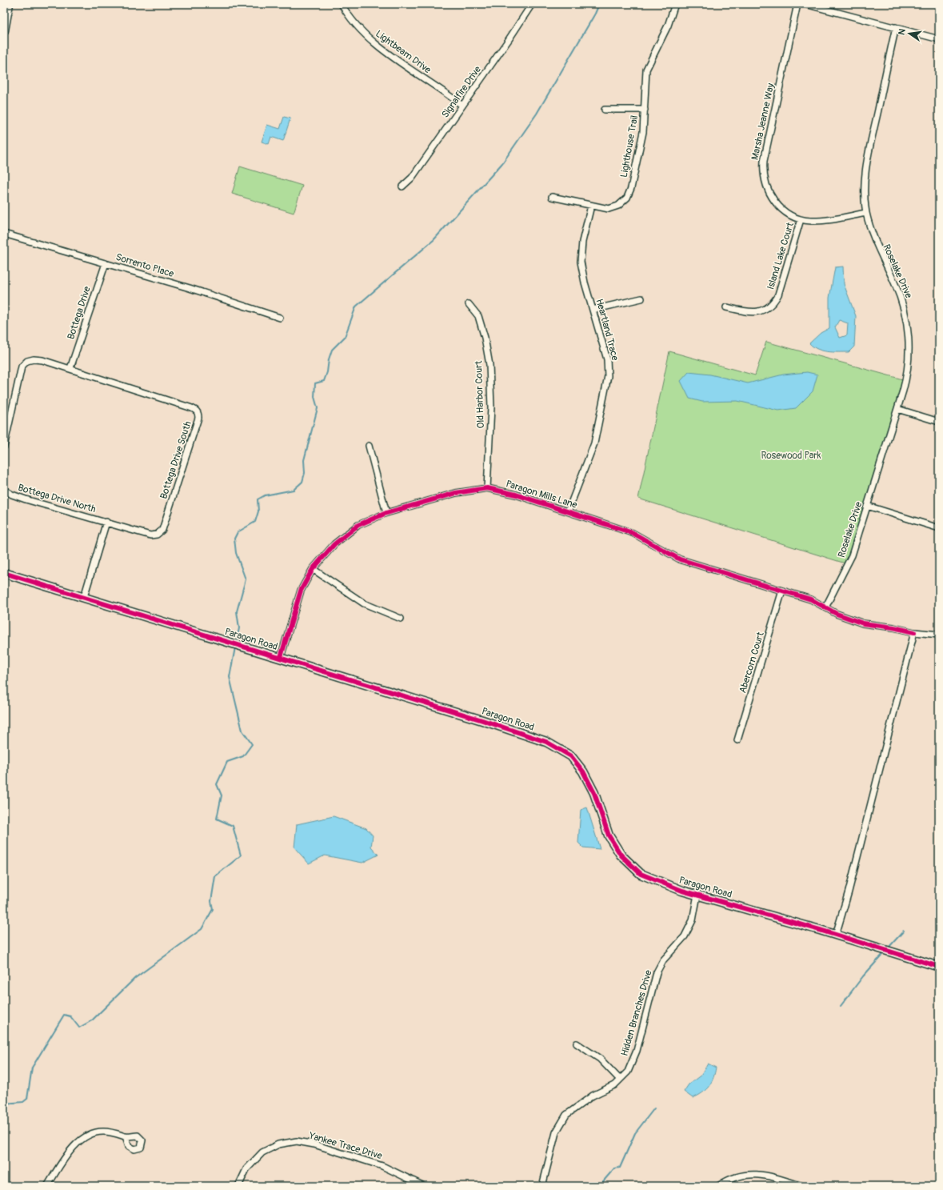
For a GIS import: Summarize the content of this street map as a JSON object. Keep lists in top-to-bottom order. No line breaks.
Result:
{"streets":{"street":["Lightbeam Drive","Signalfire Drive","Marsha Jeanne Way","Lighthouse Trail","Island Lake Court","Sorrento Place","Roselake Drive","Bottega Drive","Heartland Trace","Old Harbor Court","Bottega Drive South","Paragon Mills Lane","Bottega Drive North","Paragon Road","Abercorn Court","Hidden Branches Drive","Yankee Trace Drive"]},"crossings":[["Lightbeam Drive","Signalfire Drive"],["Marsha Jeanne Way","Island Lake Court"],["Marsha Jeanne Way","Roselake Drive"],["Lighthouse Trail","Heartland Trace"],["Sorrento Place","Bottega Drive"],["Roselake Drive","Paragon Mills Lane"],["Bottega Drive","Bottega Drive South"],["Heartland Trace","Paragon Mills Lane"],["Old Harbor Court","Paragon Mills Lane"],["Bottega Drive South","Bottega Drive North"],["Paragon Mills Lane","Paragon Road"],["Paragon Mills Lane","Abercorn Court"],["Paragon Road","Hidden Branches Drive"]],"parks":["Rosewood Park"],"north":"left"}
